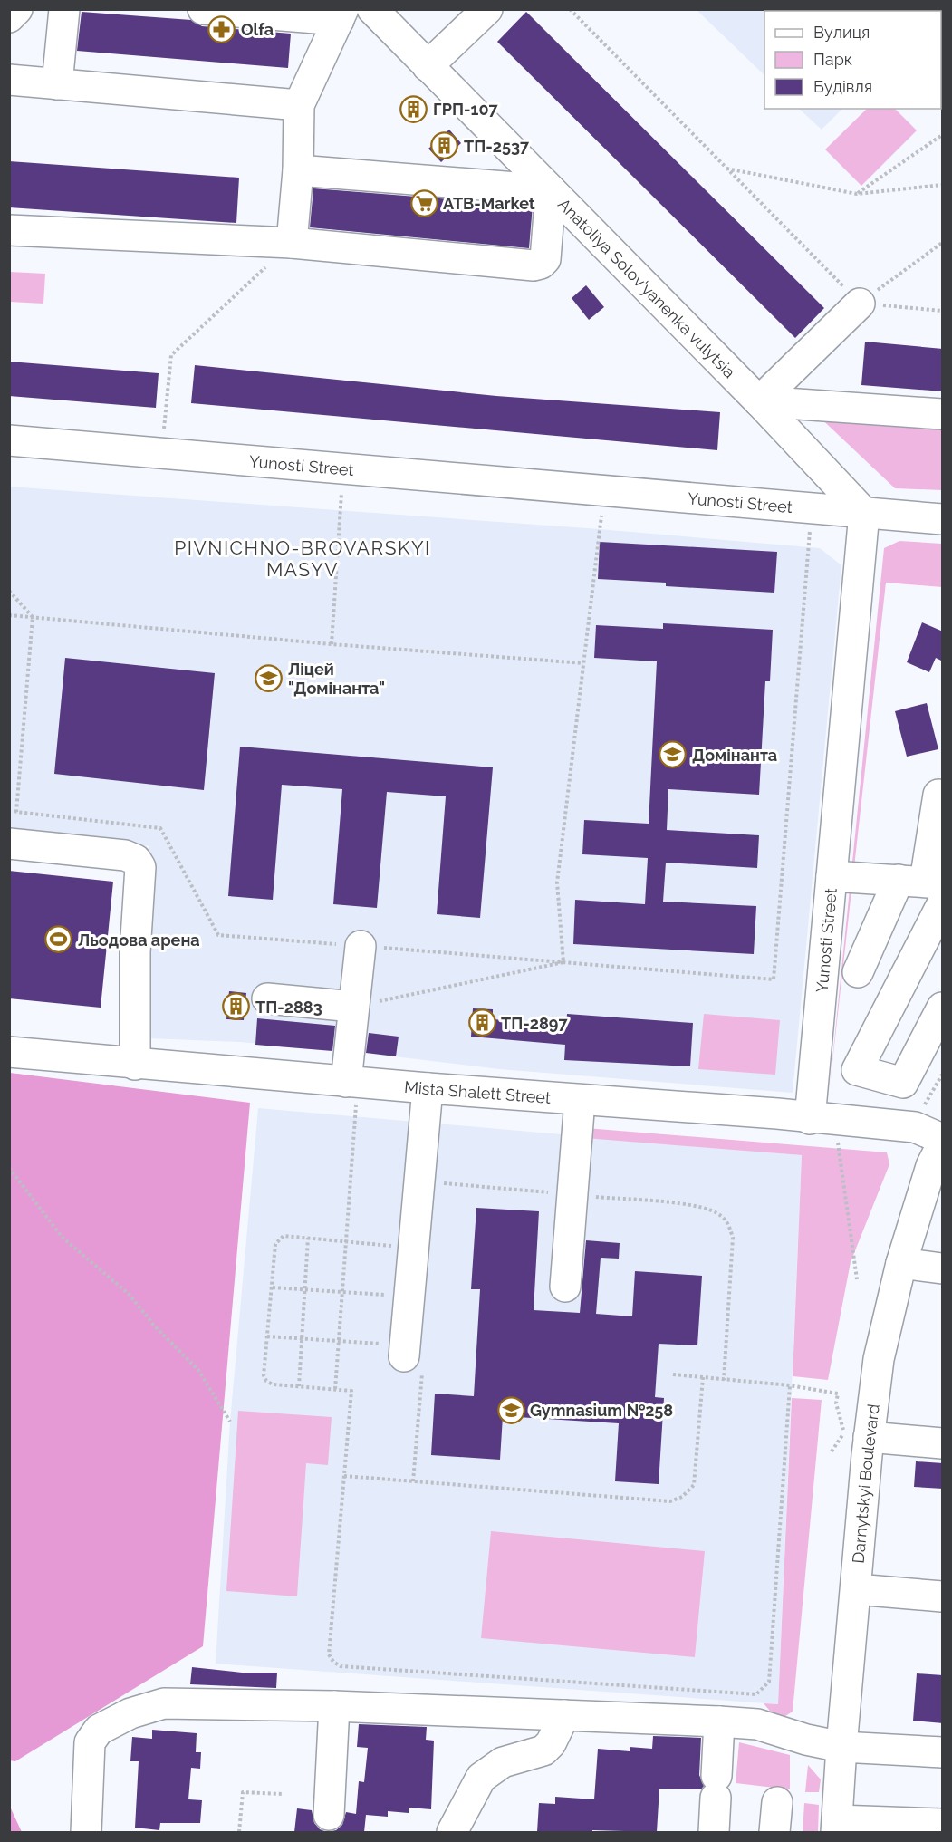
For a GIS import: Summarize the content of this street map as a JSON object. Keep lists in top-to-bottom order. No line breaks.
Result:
{"streets":{"street":["Anatoliya Solov'yanenka vulytsia","Yunosti Street","Mista Shalett Street","Darnytskyi Boulevard"]},"crossings":[["Anatoliya Solov'yanenka vulytsia","Yunosti Street"],["Yunosti Street","Mista Shalett Street"]],"districts":["PIVNICHNO-BROVARSKYI MASYV"],"places":{"pharmacy":["Olfa"],"building":["ГРП-107","ТП-2537","ТП-2883","ТП-2897"],"supermarket":["ATB-Market"],"school or university":["Ліцей \"Домінанта\"","Домінанта","Gymnasium №258"],"sports":["Льодова арена"]},"legend":["Вулиця","Парк","Будівля"]}
